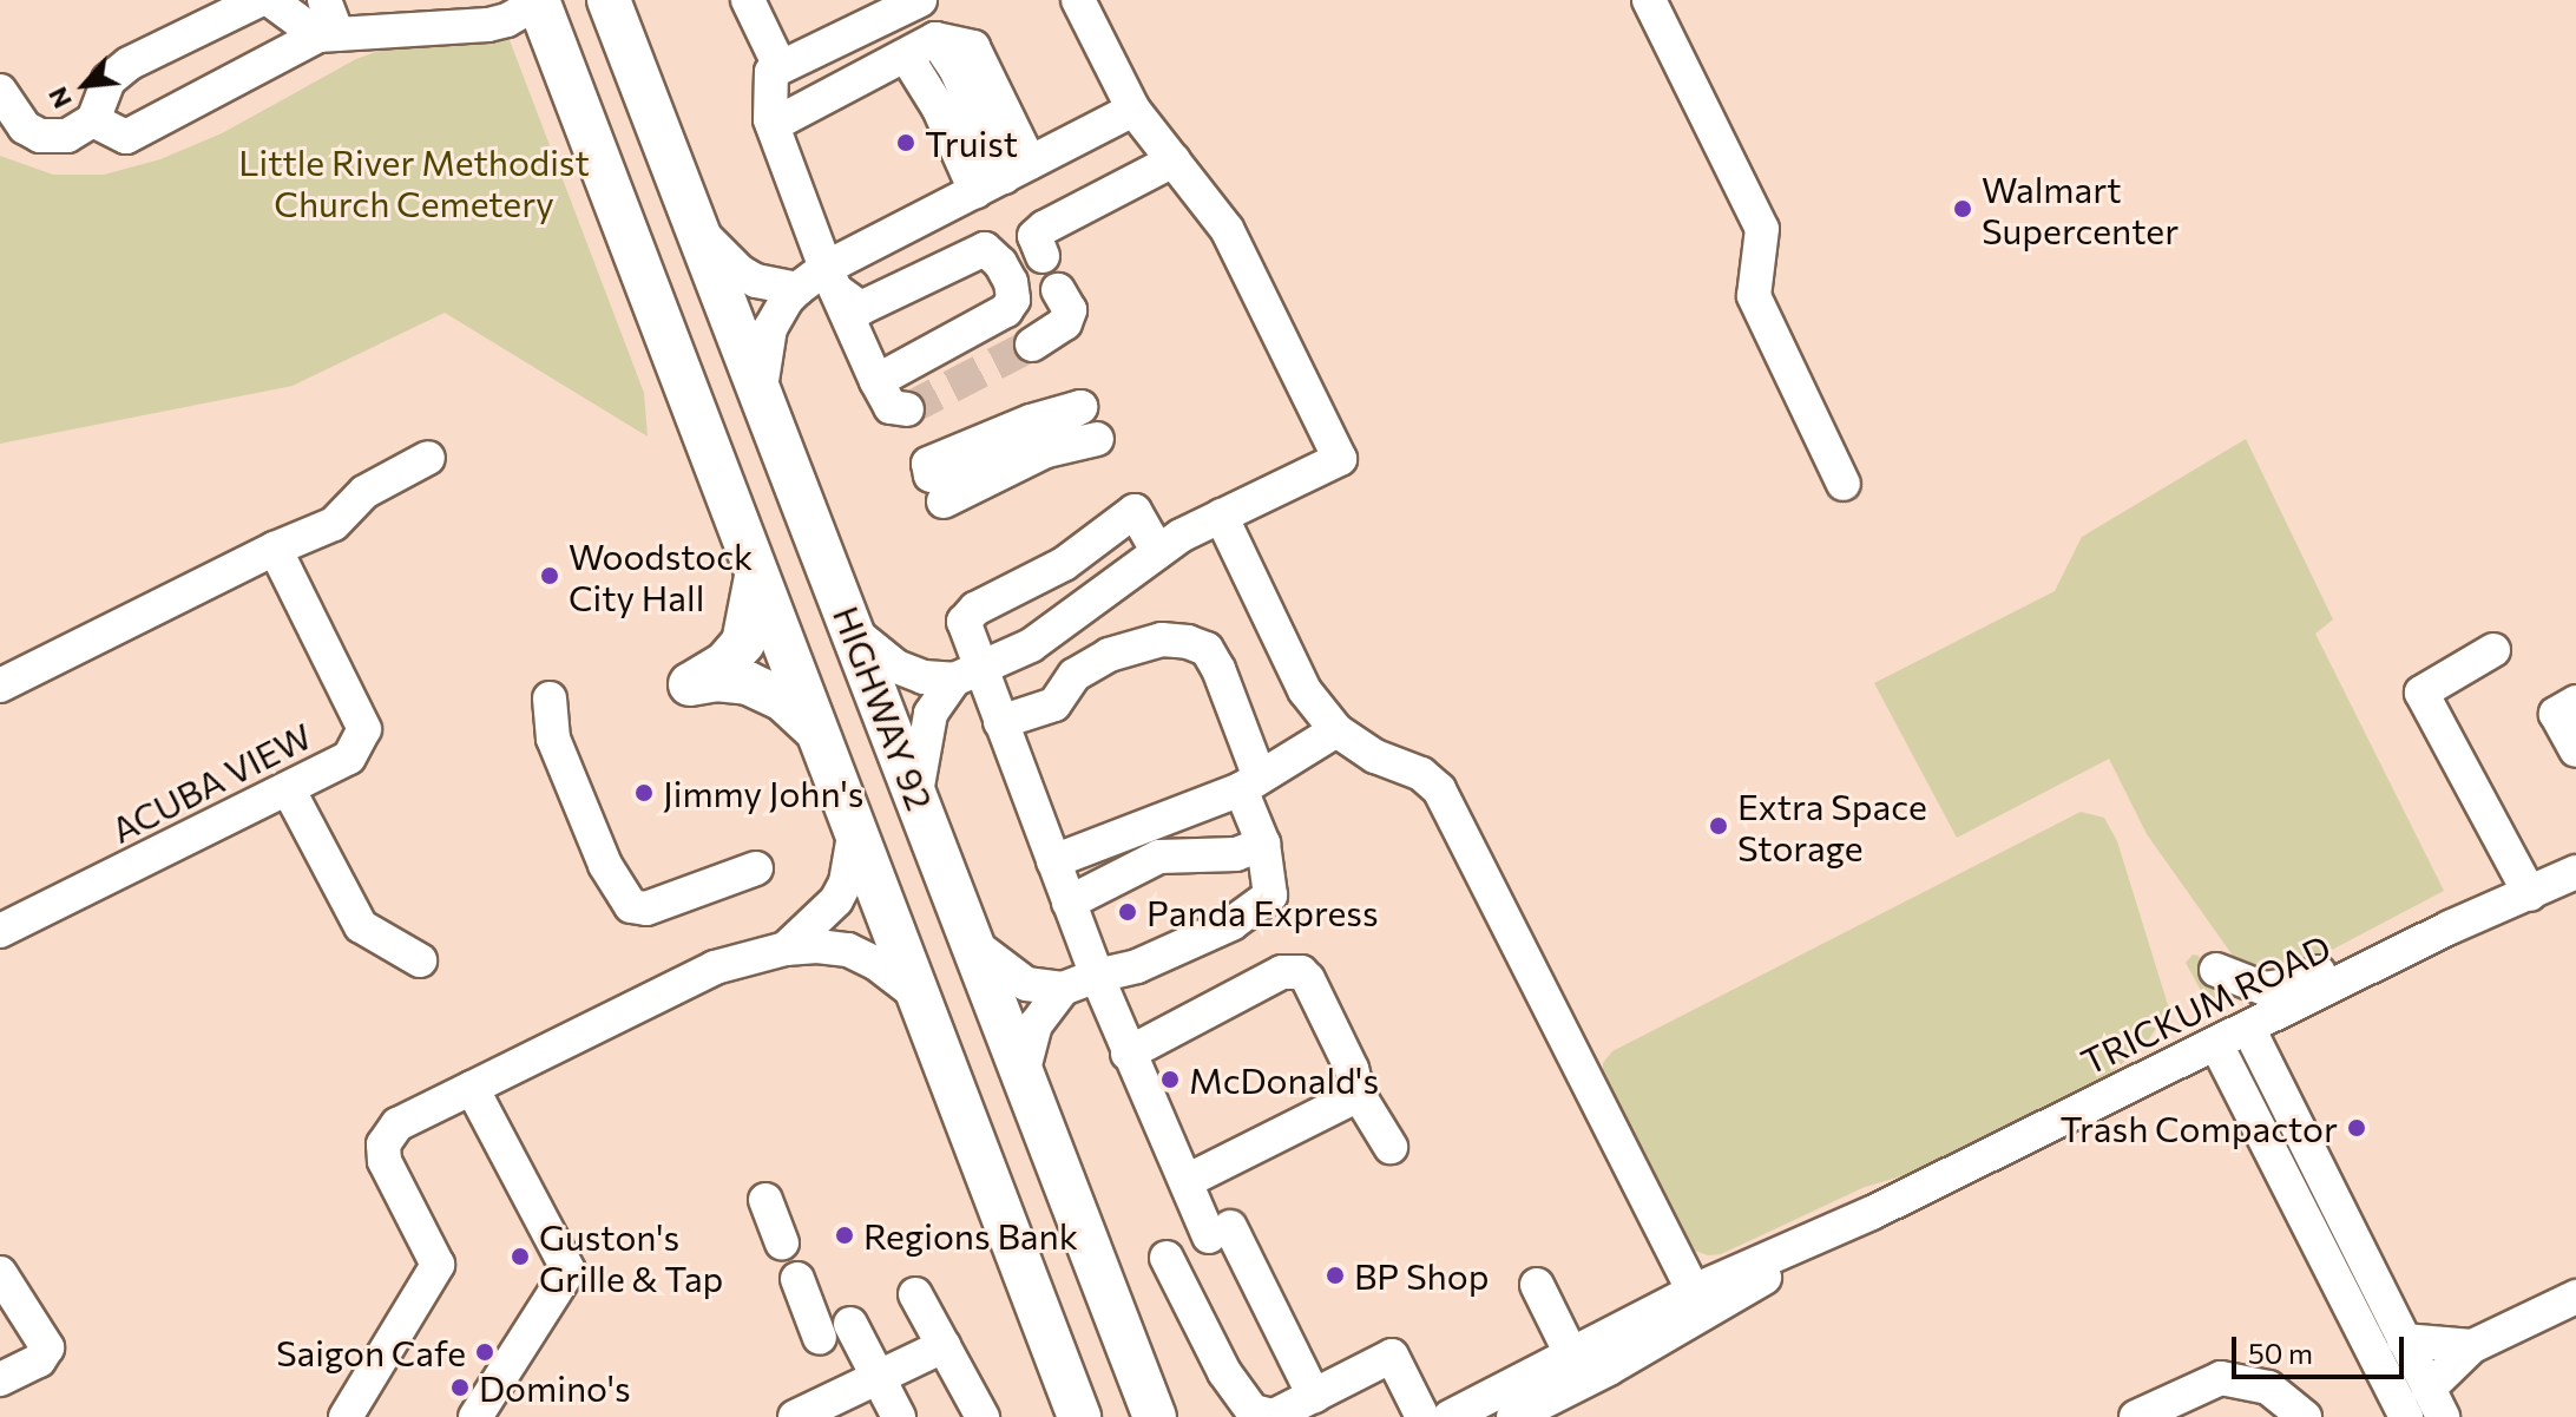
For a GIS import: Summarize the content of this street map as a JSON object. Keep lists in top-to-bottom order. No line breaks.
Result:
{"streets":{"main road":["HIGHWAY 92"],"street":["ACUBA VIEW","TRICKUM ROAD"]},"parks":["Little River Methodist Church Cemetery"],"places":["Truist","Walmart Supercenter","Woodstock City Hall","Jimmy John's","Extra Space Storage","Panda Express","McDonald's","Trash Compactor","Regions Bank","Guston's Grille & Tap","BP Shop","Saigon Cafe","Domino's"],"scale_bar":"50 m","north":"bottom left"}
